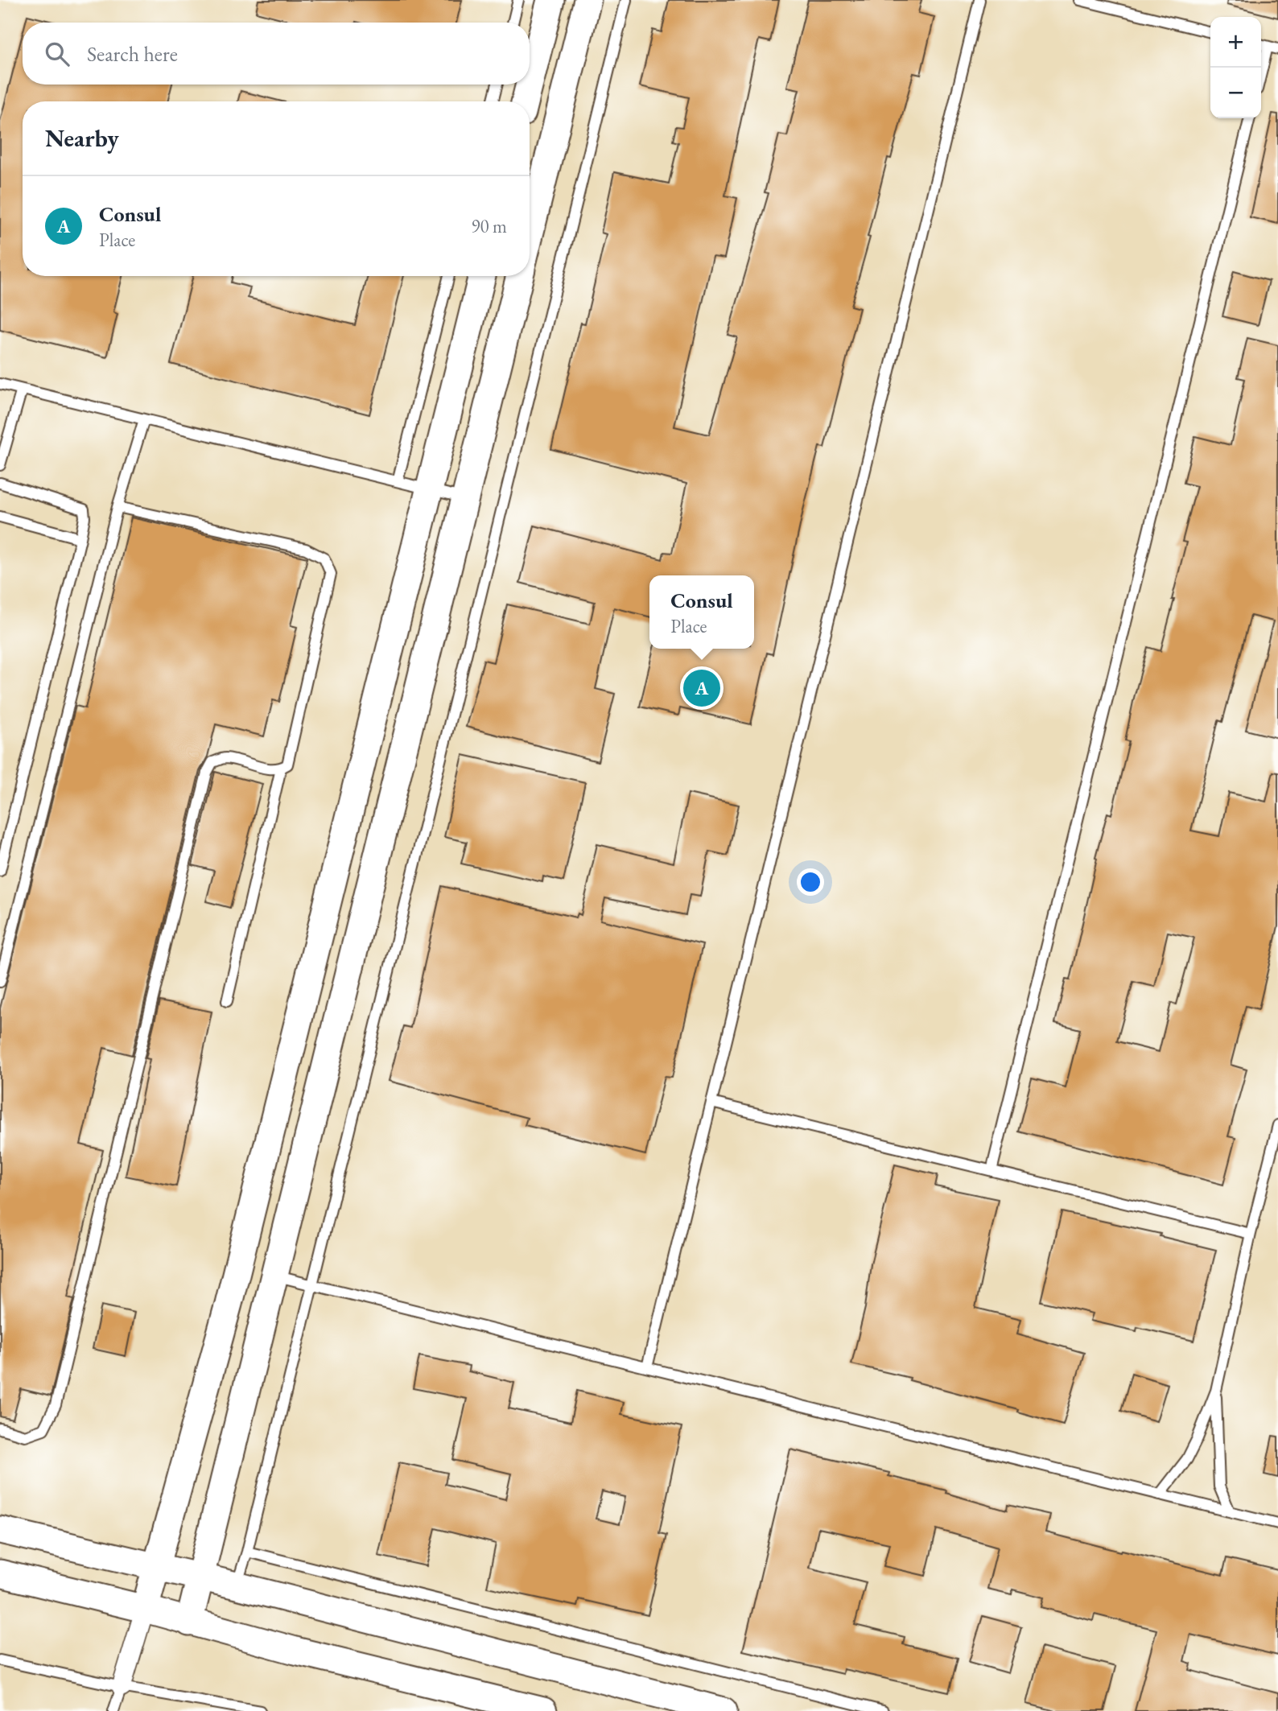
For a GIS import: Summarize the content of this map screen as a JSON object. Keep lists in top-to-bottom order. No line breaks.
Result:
{"page":{"map_buttons":["+","−"],"search":"Search here","heading":"Nearby","list":[{"mark":"A","name":"Consul","note":"Place","value":"90 m"}],"popup":["Consul","Place"],"pins":"A"}}
